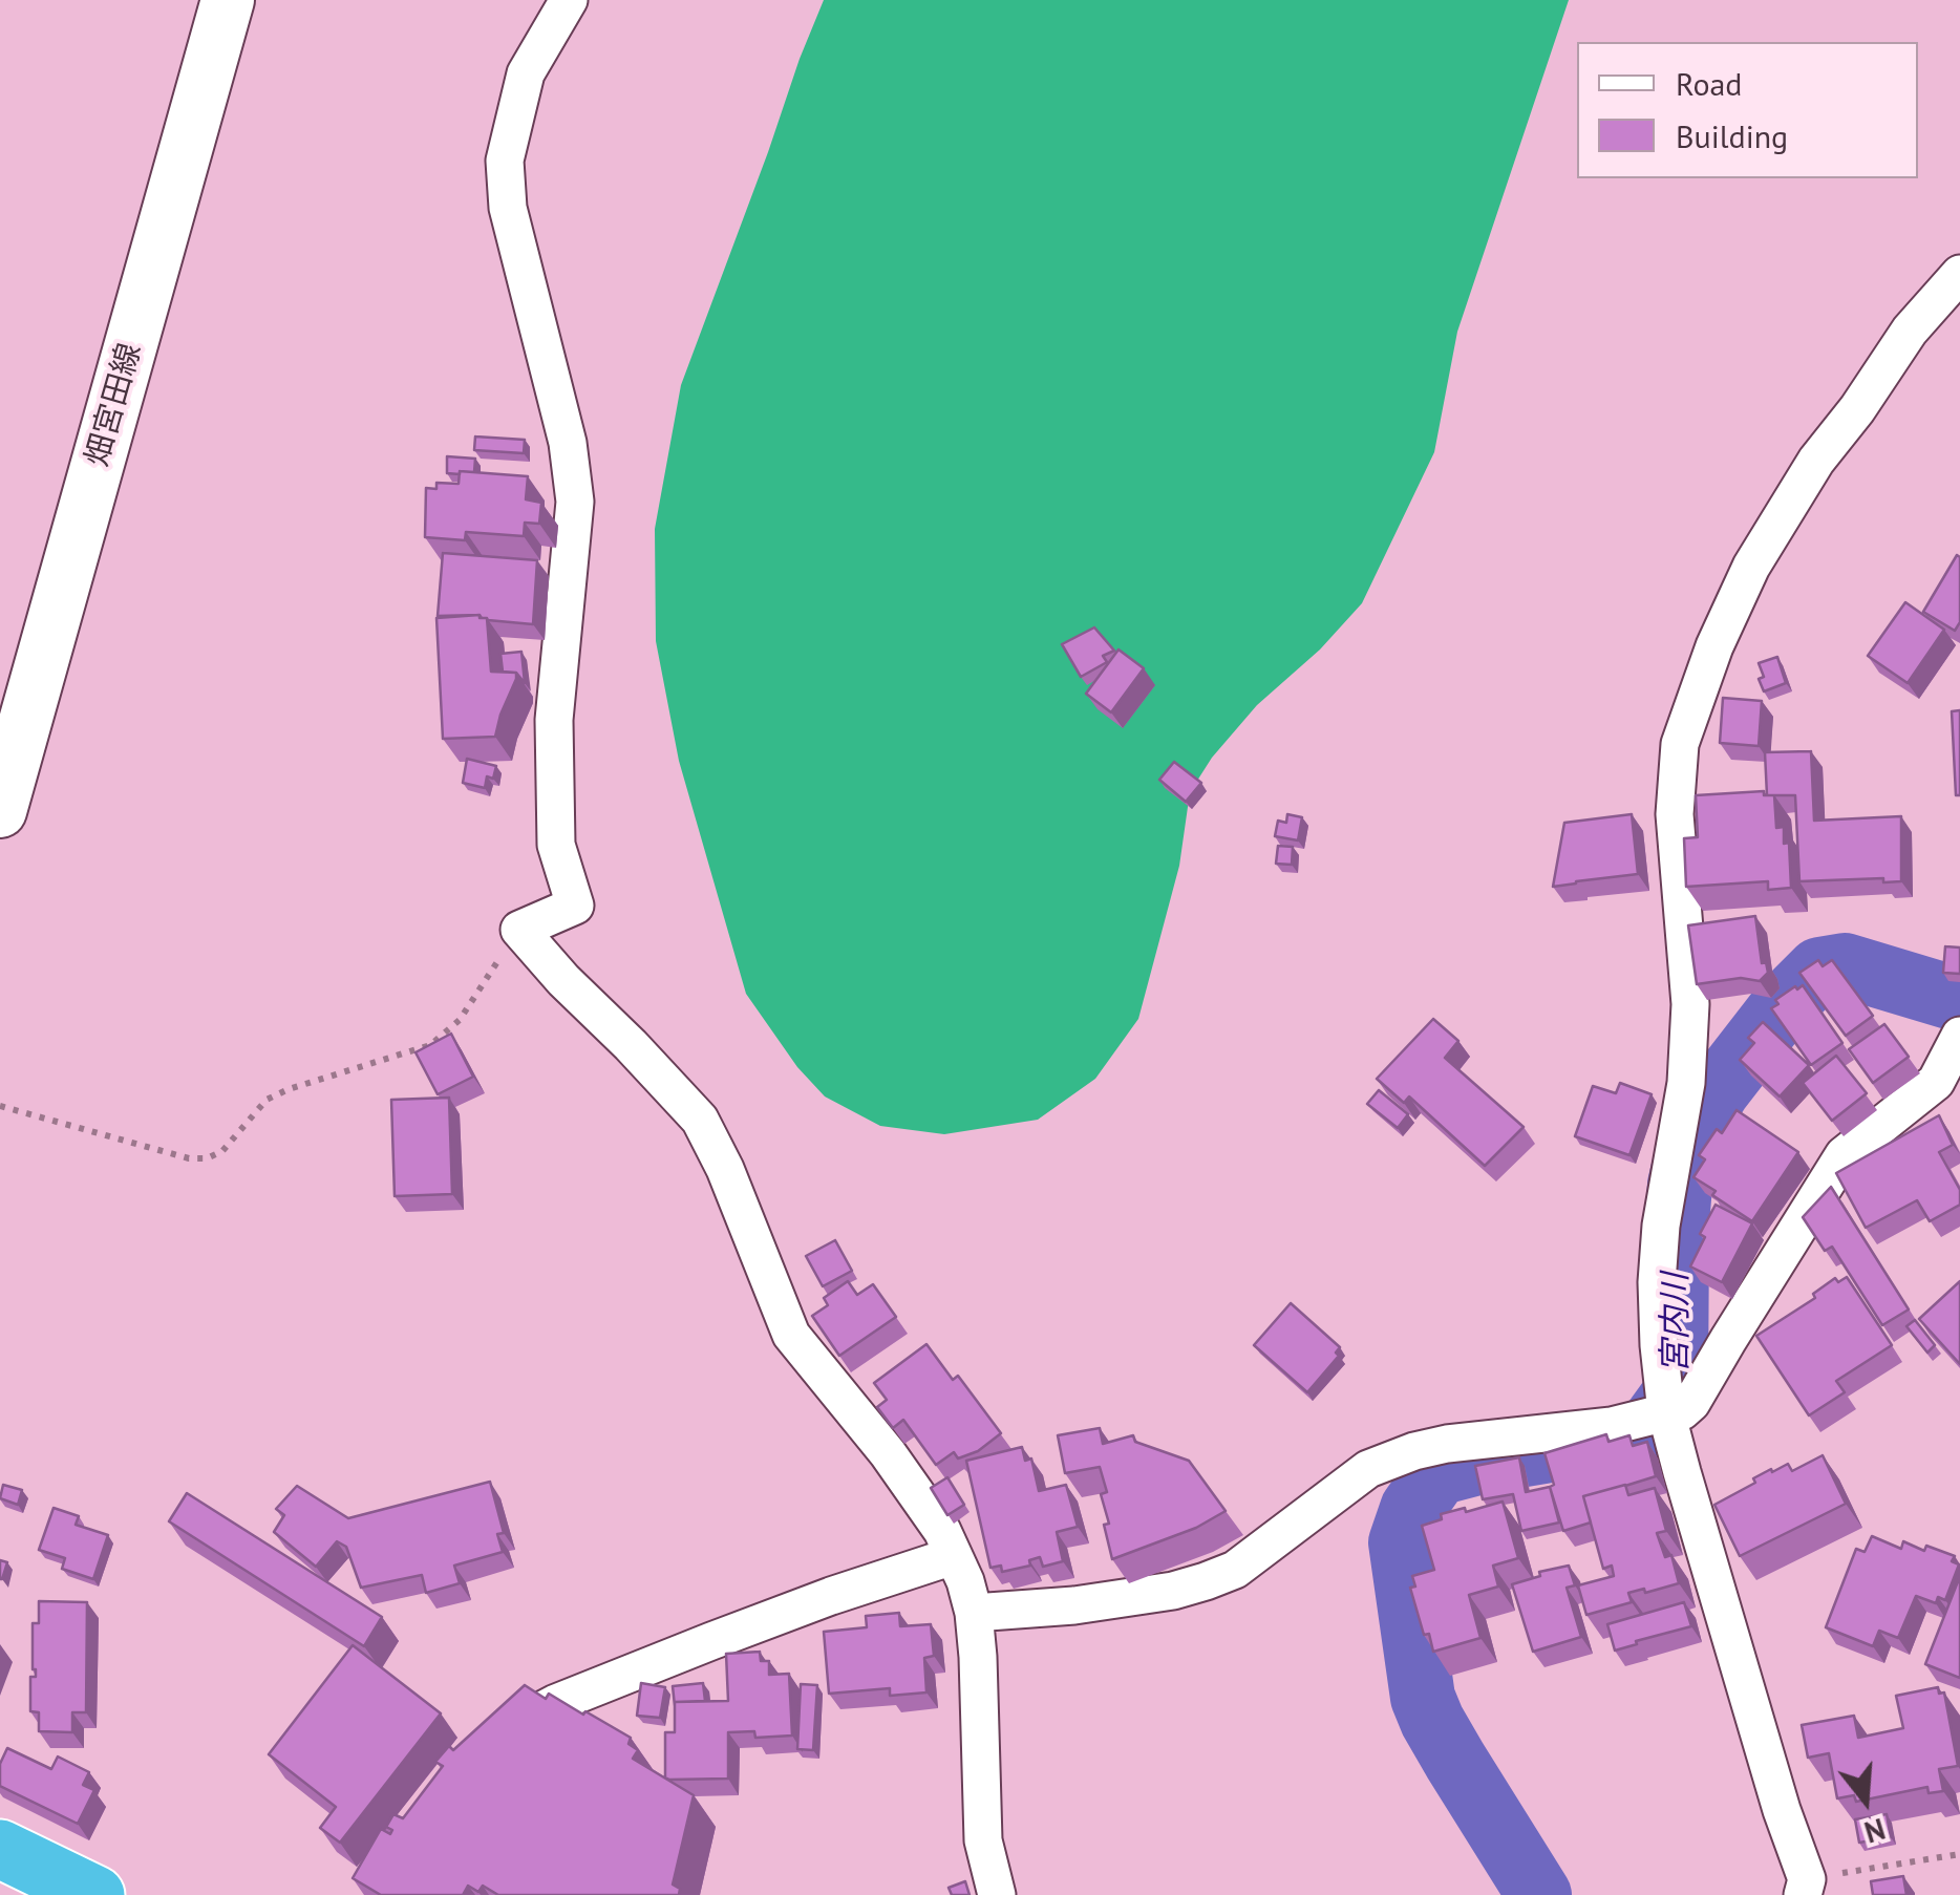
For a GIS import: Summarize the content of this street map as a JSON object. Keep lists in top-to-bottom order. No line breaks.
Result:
{"streets":{"main road":["畑宮田線"]},"water":["宮内川"],"legend":["Road","Building"],"north":"bottom"}
